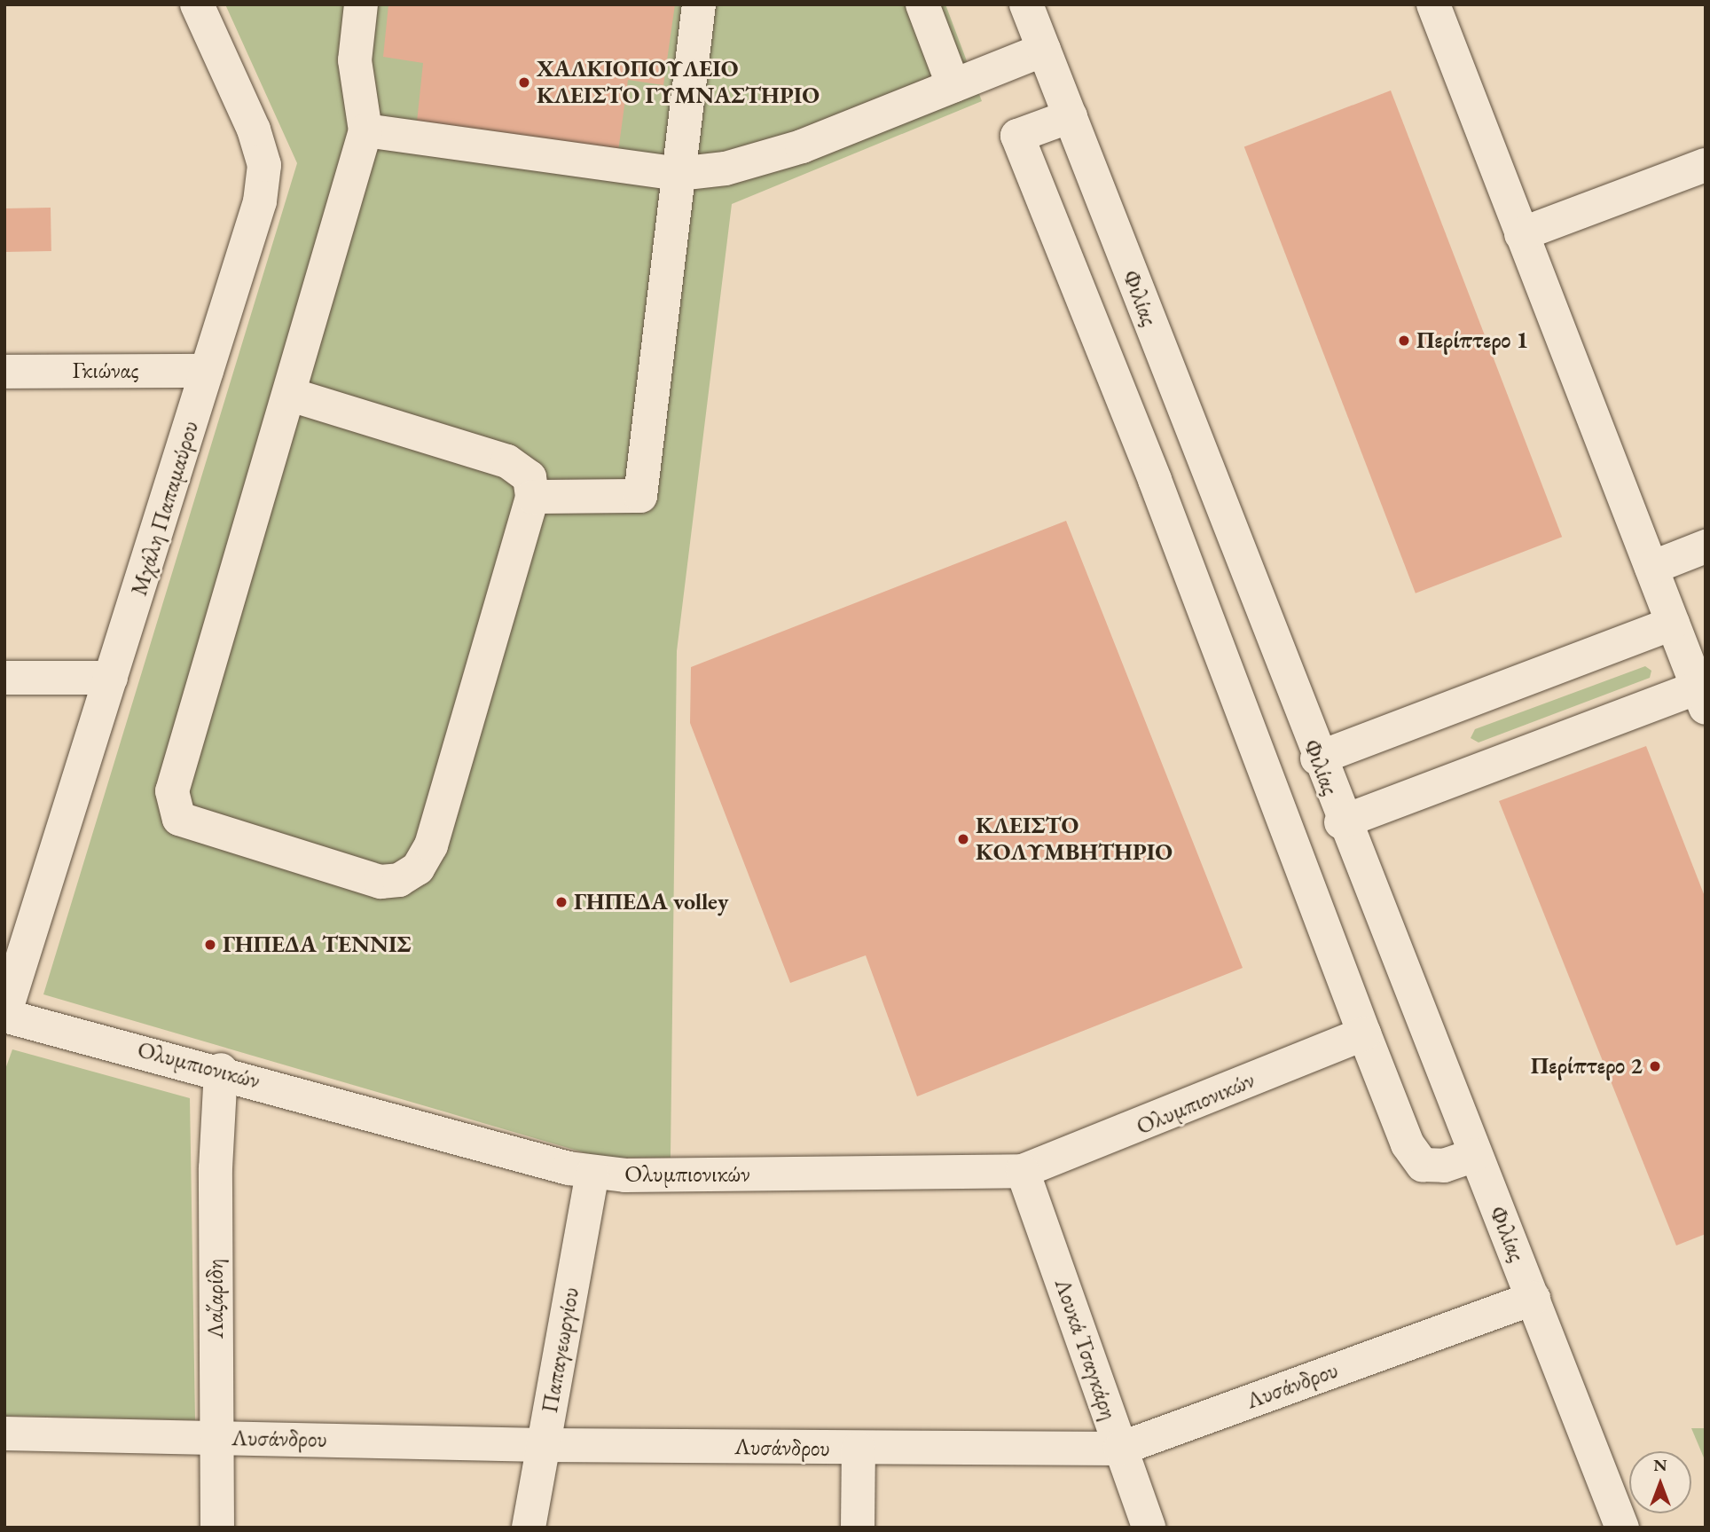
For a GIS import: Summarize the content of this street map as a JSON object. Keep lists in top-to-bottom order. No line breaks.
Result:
{"streets":{"street":["Φιλίας","Γκιώνας","Μχάλη Παπαμαύρου","Ολυμπιονικών","Λαζαρίδη","Λουκά Τσαγκάρη","Παπαγεωργίου","Λυσάνδρου"]},"crossings":[["Φιλίας","Λυσάνδρου"],["Γκιώνας","Μχάλη Παπαμαύρου"],["Μχάλη Παπαμαύρου","Ολυμπιονικών"],["Ολυμπιονικών","Λαζαρίδη"],["Ολυμπιονικών","Λουκά Τσαγκάρη"],["Ολυμπιονικών","Παπαγεωργίου"],["Λαζαρίδη","Λυσάνδρου"],["Λουκά Τσαγκάρη","Λυσάνδρου"],["Παπαγεωργίου","Λυσάνδρου"]],"places":["ΧΑΛΚΙΟΠΟΥΛΕΙΟ ΚΛΕΙΣΤΟ ΓΥΜΝΑΣΤΗΡΙΟ","Περίπτερο 1","ΚΛΕΙΣΤΟ ΚΟΛΥΜΒΗΤΗΡΙΟ","ΓΗΠΕΔΑ volley","ΓΗΠΕΔΑ ΤΕΝΝΙΣ","Περίπτερο 2"],"north":"top"}
